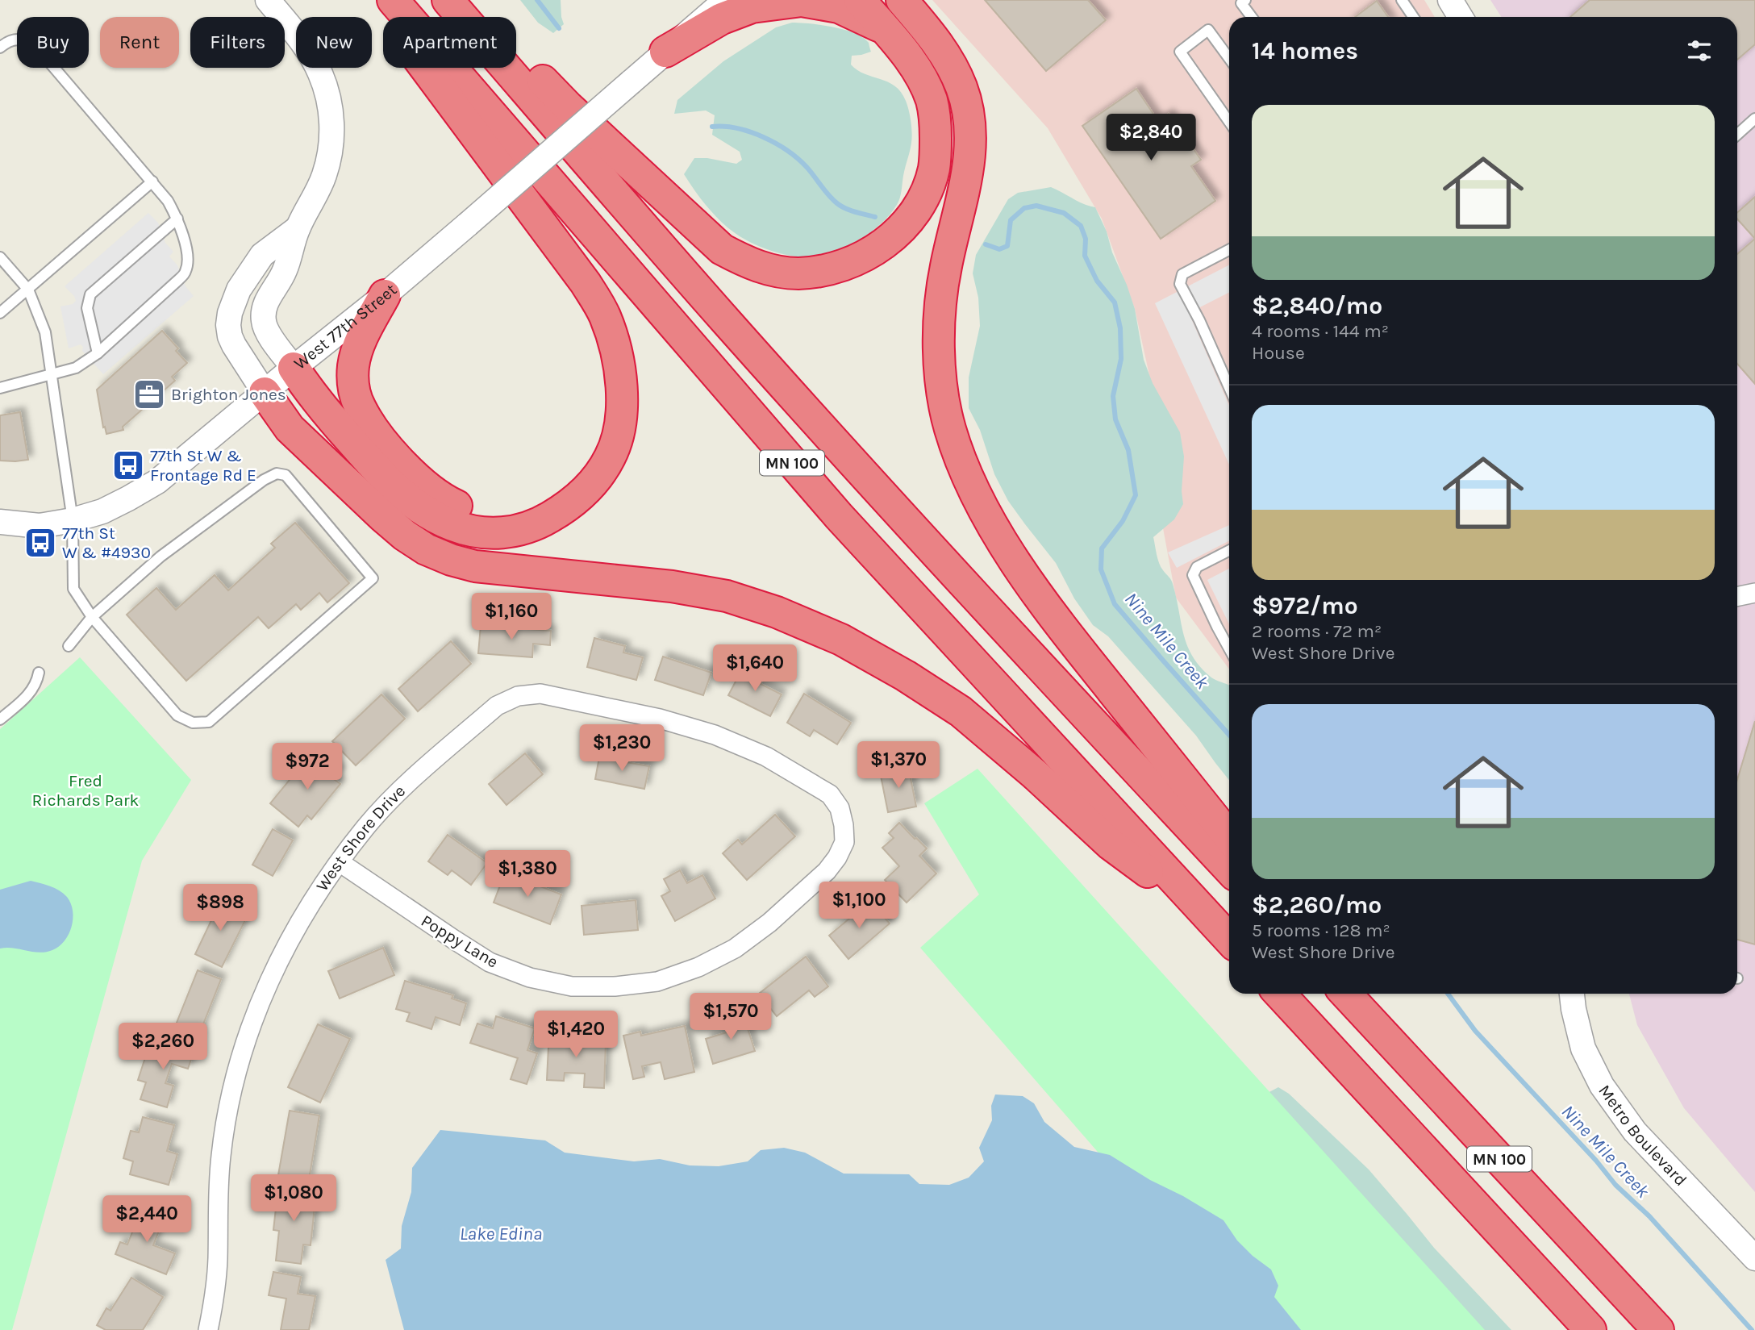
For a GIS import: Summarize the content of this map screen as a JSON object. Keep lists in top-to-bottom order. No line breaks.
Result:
{"streets":{"highway":["MN 100"],"street":["West 77th Street","West Shore Drive","Poppy Lane","Metro Boulevard"]},"crossings":[["West Shore Drive","Poppy Lane"]],"water":["Nine Mile Creek","Lake Edina"],"parks":["Fred Richards Park"],"places":{"office":["Brighton Jones"],"bus stop":["77th St W & Frontage Rd E","77th St W & #4930"]},"page":{"chip":["Buy","Rent","Filters","New","Apartment"],"heading":"14 homes","list":[{"name":"$2,840/mo","note":"4 rooms · 144 m² · House"},{"name":"$972/mo","note":"2 rooms · 72 m² · West Shore Drive"},{"name":"$2,260/mo","note":"5 rooms · 128 m² · West Shore Drive"}],"price":["$2,840","$1,160","$1,640","$1,230","$1,370","$972","$1,380","$1,100","$898","$1,570","$1,420","$2,260","$1,080","$2,440"]}}
